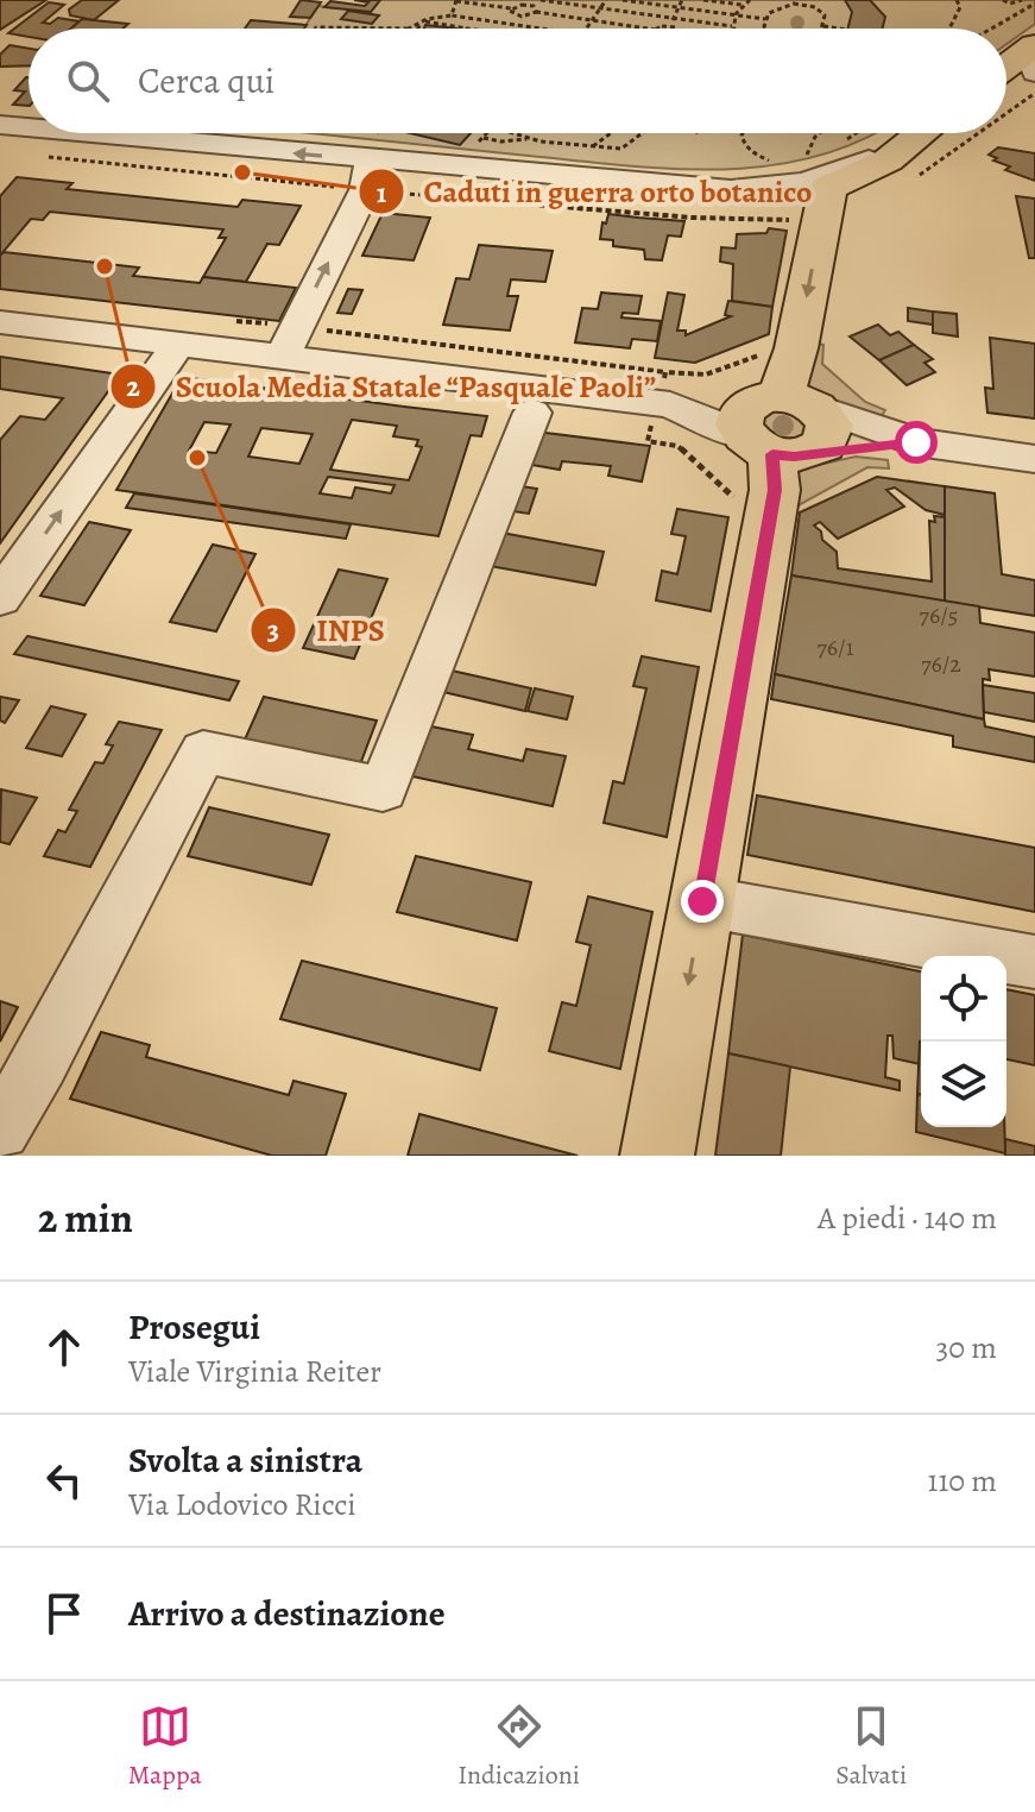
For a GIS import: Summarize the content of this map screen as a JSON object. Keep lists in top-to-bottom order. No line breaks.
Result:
{"places":["Caduti in guerra orto botanico","Scuola Media Statale “Pasquale Paoli”","INPS"],"house_numbers":["76/5","76/1","76/2"],"page":{"search":"Cerca qui","heading":["2 min","A piedi · 140 m"],"list":[["Prosegui","Viale Virginia Reiter","30 m"],["Svolta a sinistra","Via Lodovico Ricci","110 m"],"Arrivo a destinazione"],"nav":["Mappa","Indicazioni","Salvati"]}}
